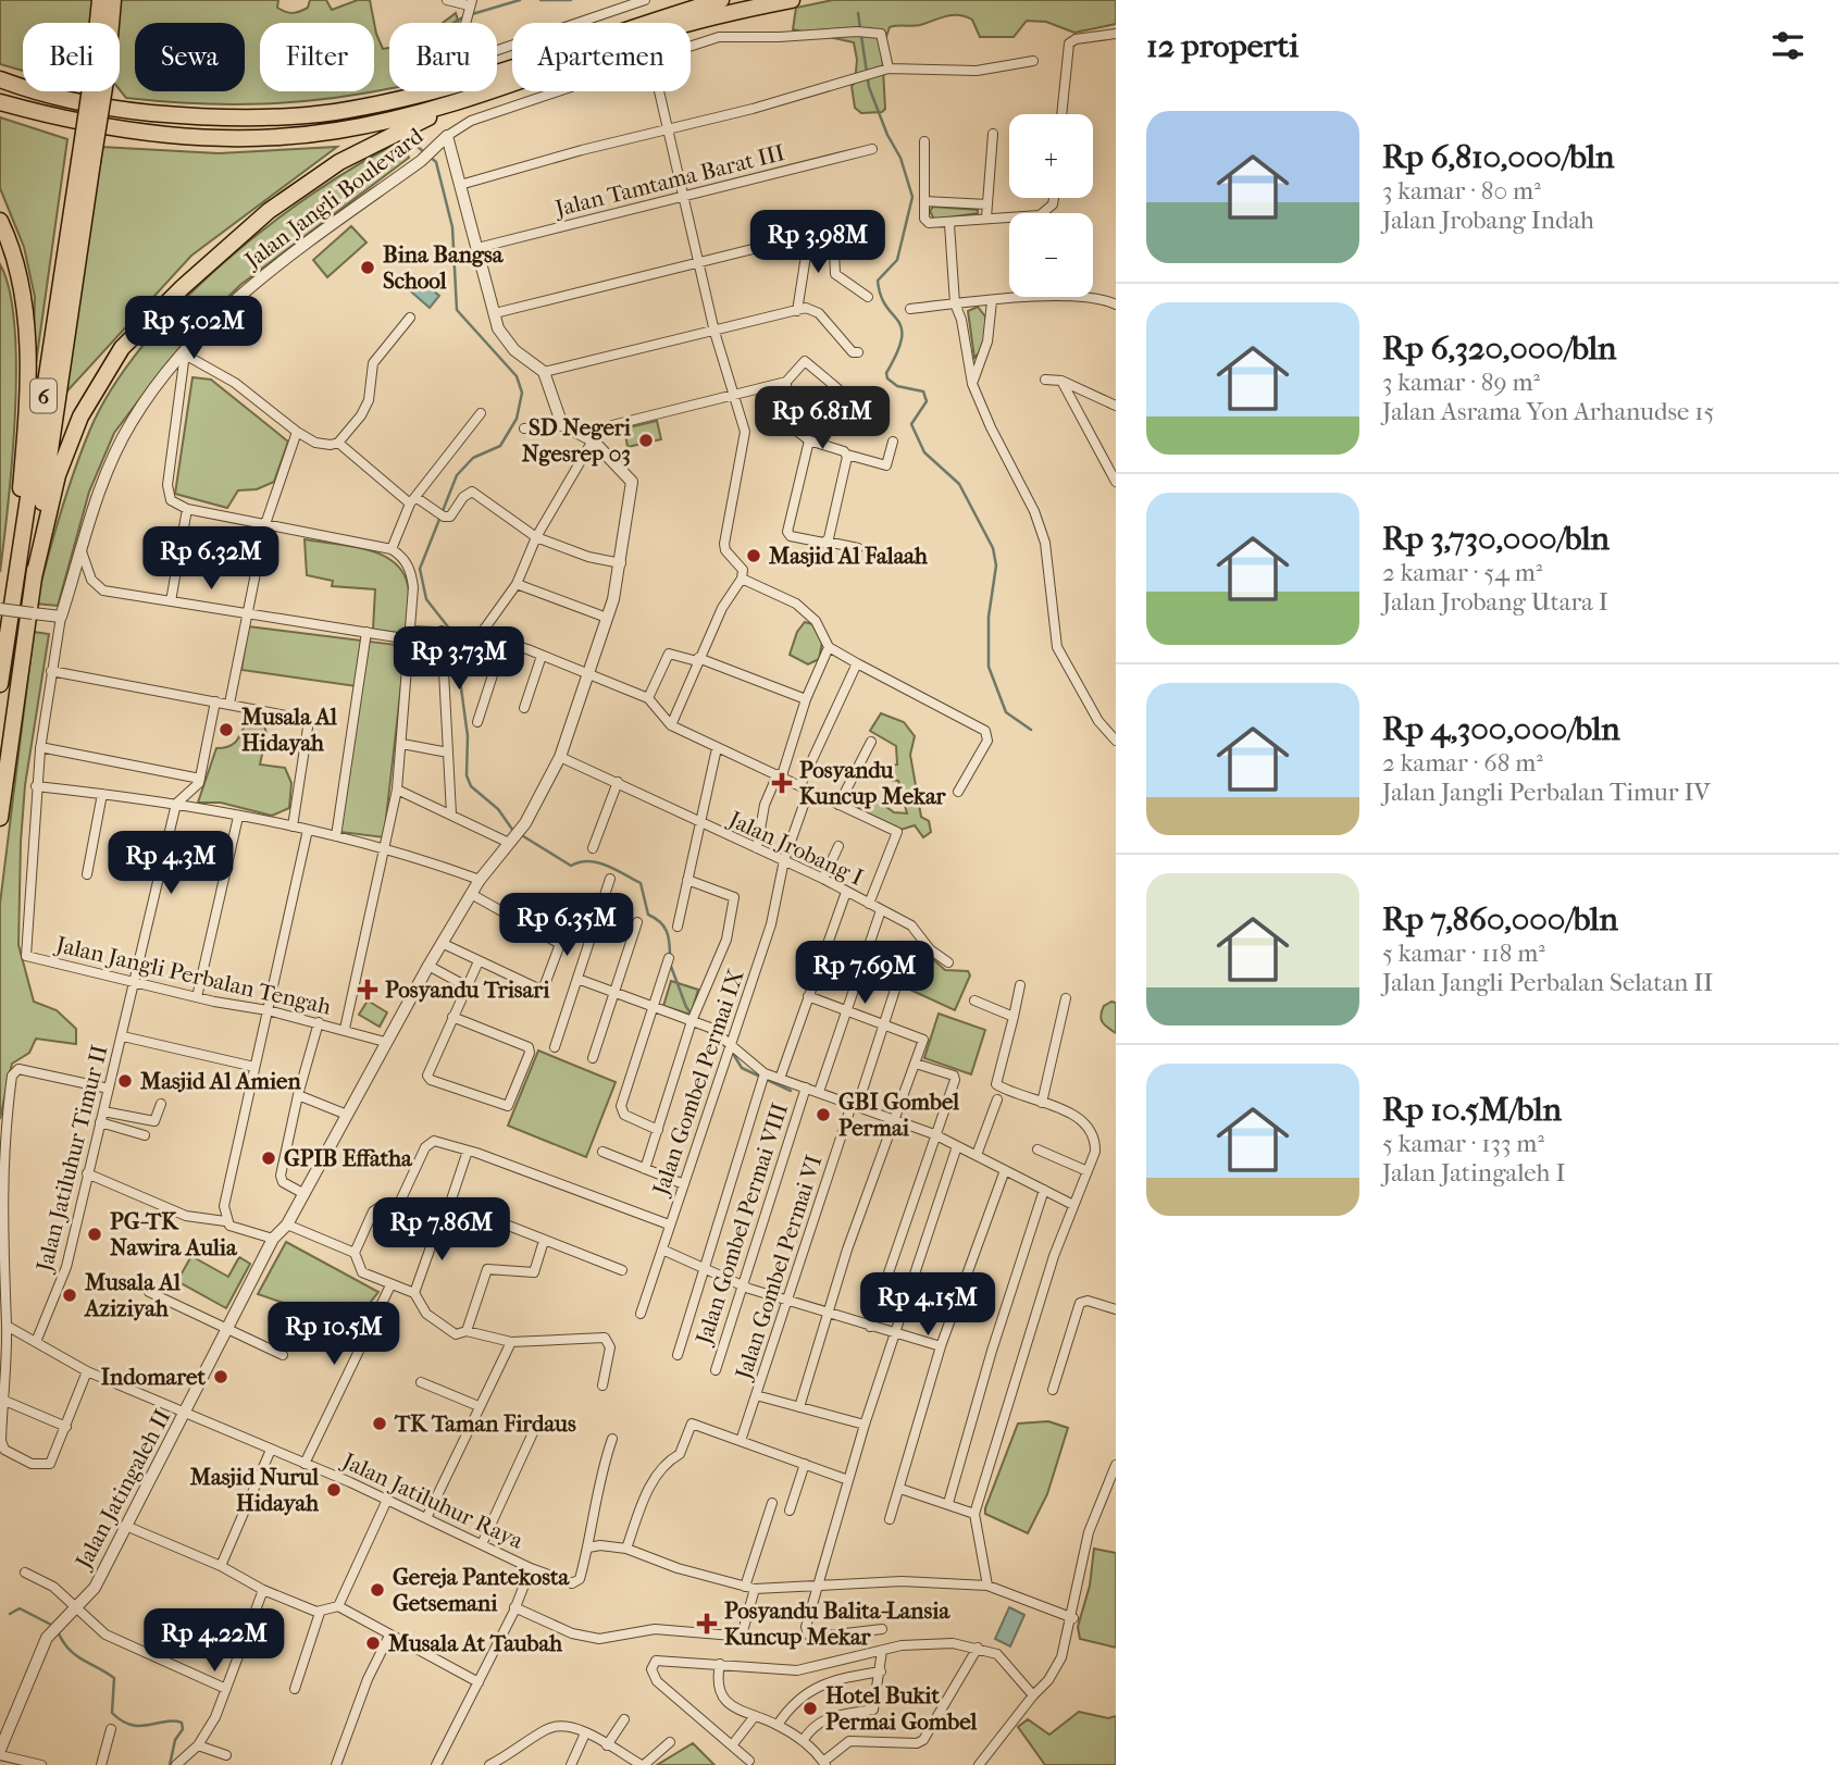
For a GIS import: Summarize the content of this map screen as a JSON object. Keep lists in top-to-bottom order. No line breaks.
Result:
{"streets":{"highway":["6"],"street":["Jalan Tamtama Barat III","Jalan Jangli Boulevard","Jalan Jrobang I","Jalan Jangli Perbalan Tengah","Jalan Gombel Permai IX","Jalan Jatiluhur Timur II","Jalan Gombel Permai VIII","Jalan Gombel Permai VI","Jalan Jatingaleh II","Jalan Jatiluhur Raya"]},"crossings":[["Jalan Jrobang I","Jalan Gombel Permai IX"],["Jalan Jrobang I","Jalan Gombel Permai VIII"],["Jalan Jrobang I","Jalan Jatingaleh II"],["Jalan Jangli Perbalan Tengah","Jalan Jatiluhur Timur II"],["Jalan Jangli Perbalan Tengah","Jalan Jatingaleh II"],["Jalan Jatiluhur Timur II","Jalan Jatiluhur Raya"],["Jalan Jatingaleh II","Jalan Jatiluhur Raya"]],"places":{"other":["Bina Bangsa School","SD Negeri Ngesrep 03","Masjid Al Falaah","Musala Al Hidayah","Masjid Al Amien","GBI Gombel Permai","GPIB Effatha","PG-TK Nawira Aulia","Musala Al Aziziyah","Indomaret","TK Taman Firdaus","Masjid Nurul Hidayah","Gereja Pantekosta Getsemani","Musala At Taubah","Hotel Bukit Permai Gombel"],"health":["Posyandu Kuncup Mekar","Posyandu Trisari","Posyandu Balita-Lansia Kuncup Mekar"]},"page":{"heading":"12 properti","chip":["Beli","Sewa","Filter","Baru","Apartemen"],"list":[{"name":"Rp 6,810,000/bln","note":"3 kamar · 80 m² · Jalan Jrobang Indah"},{"name":"Rp 6,320,000/bln","note":"3 kamar · 89 m² · Jalan Asrama Yon Arhanudse 15"},{"name":"Rp 3,730,000/bln","note":"2 kamar · 54 m² · Jalan Jrobang Utara I"},{"name":"Rp 4,300,000/bln","note":"2 kamar · 68 m² · Jalan Jangli Perbalan Timur IV"},{"name":"Rp 7,860,000/bln","note":"5 kamar · 118 m² · Jalan Jangli Perbalan Selatan II"},{"name":"Rp 10.5M/bln","note":"5 kamar · 133 m² · Jalan Jatingaleh I"}],"map_buttons":["+","−"],"price":["Rp 3.98M","Rp 5.02M","Rp 6.81M","Rp 6.32M","Rp 3.73M","Rp 4.3M","Rp 6.35M","Rp 7.69M","Rp 7.86M","Rp 4.15M","Rp 10.5M","Rp 4.22M"]}}
